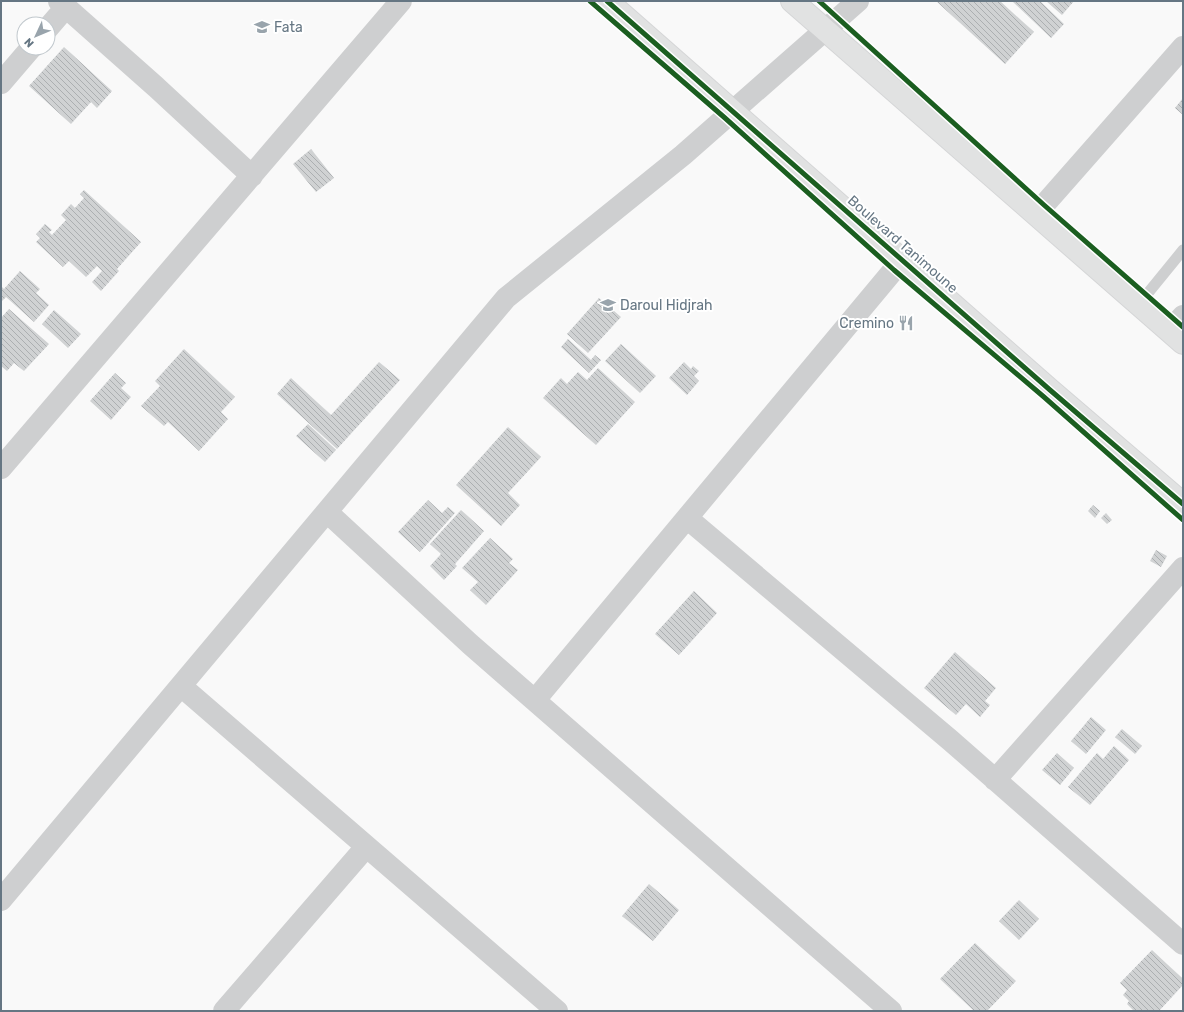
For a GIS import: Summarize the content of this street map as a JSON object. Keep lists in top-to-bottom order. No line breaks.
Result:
{"streets":{"main road":["Boulevard Tanimoune"]},"places":{"school or university":["Fata","Daroul Hidjrah"],"restaurant":["Cremino"]},"north":"bottom left"}
